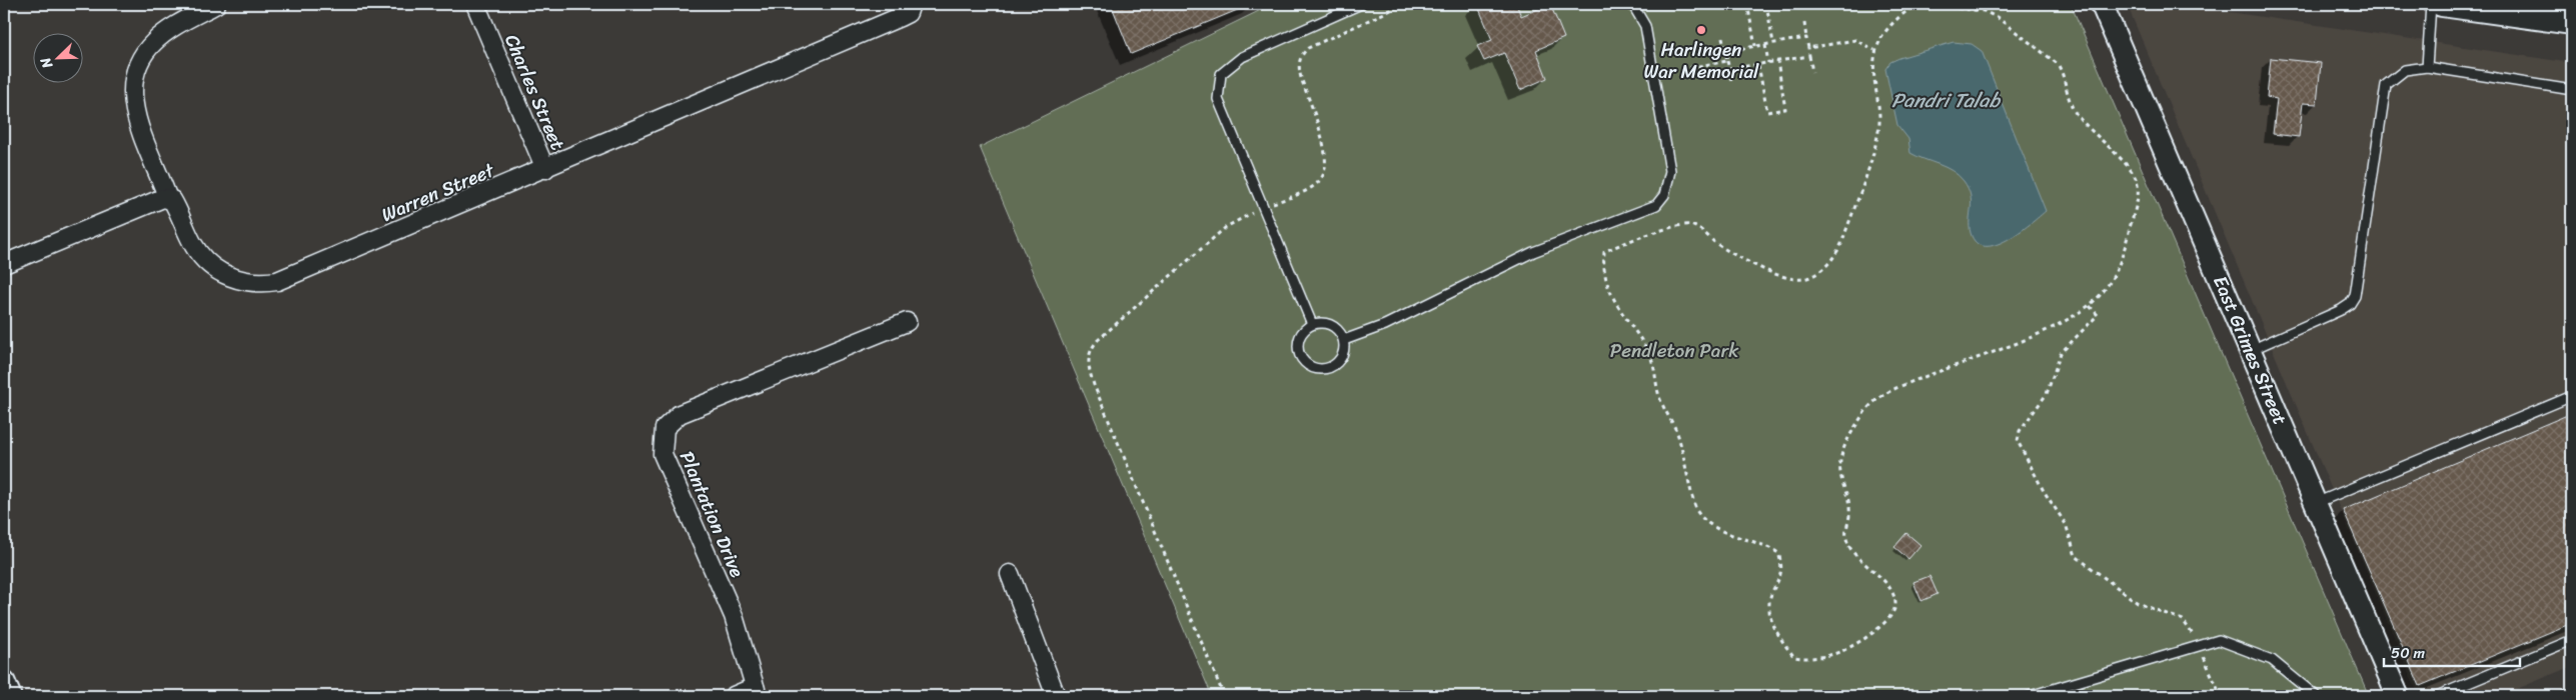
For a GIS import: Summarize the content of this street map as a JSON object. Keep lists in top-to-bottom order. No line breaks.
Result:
{"streets":{"street":["Charles Street","Warren Street","East Grimes Street","Plantation Drive"]},"crossings":[["Charles Street","Warren Street"]],"water":["Pandri Talab"],"parks":["Pendleton Park"],"places":["Harlingen War Memorial"],"scale_bar":"50 m","north":"bottom left"}
